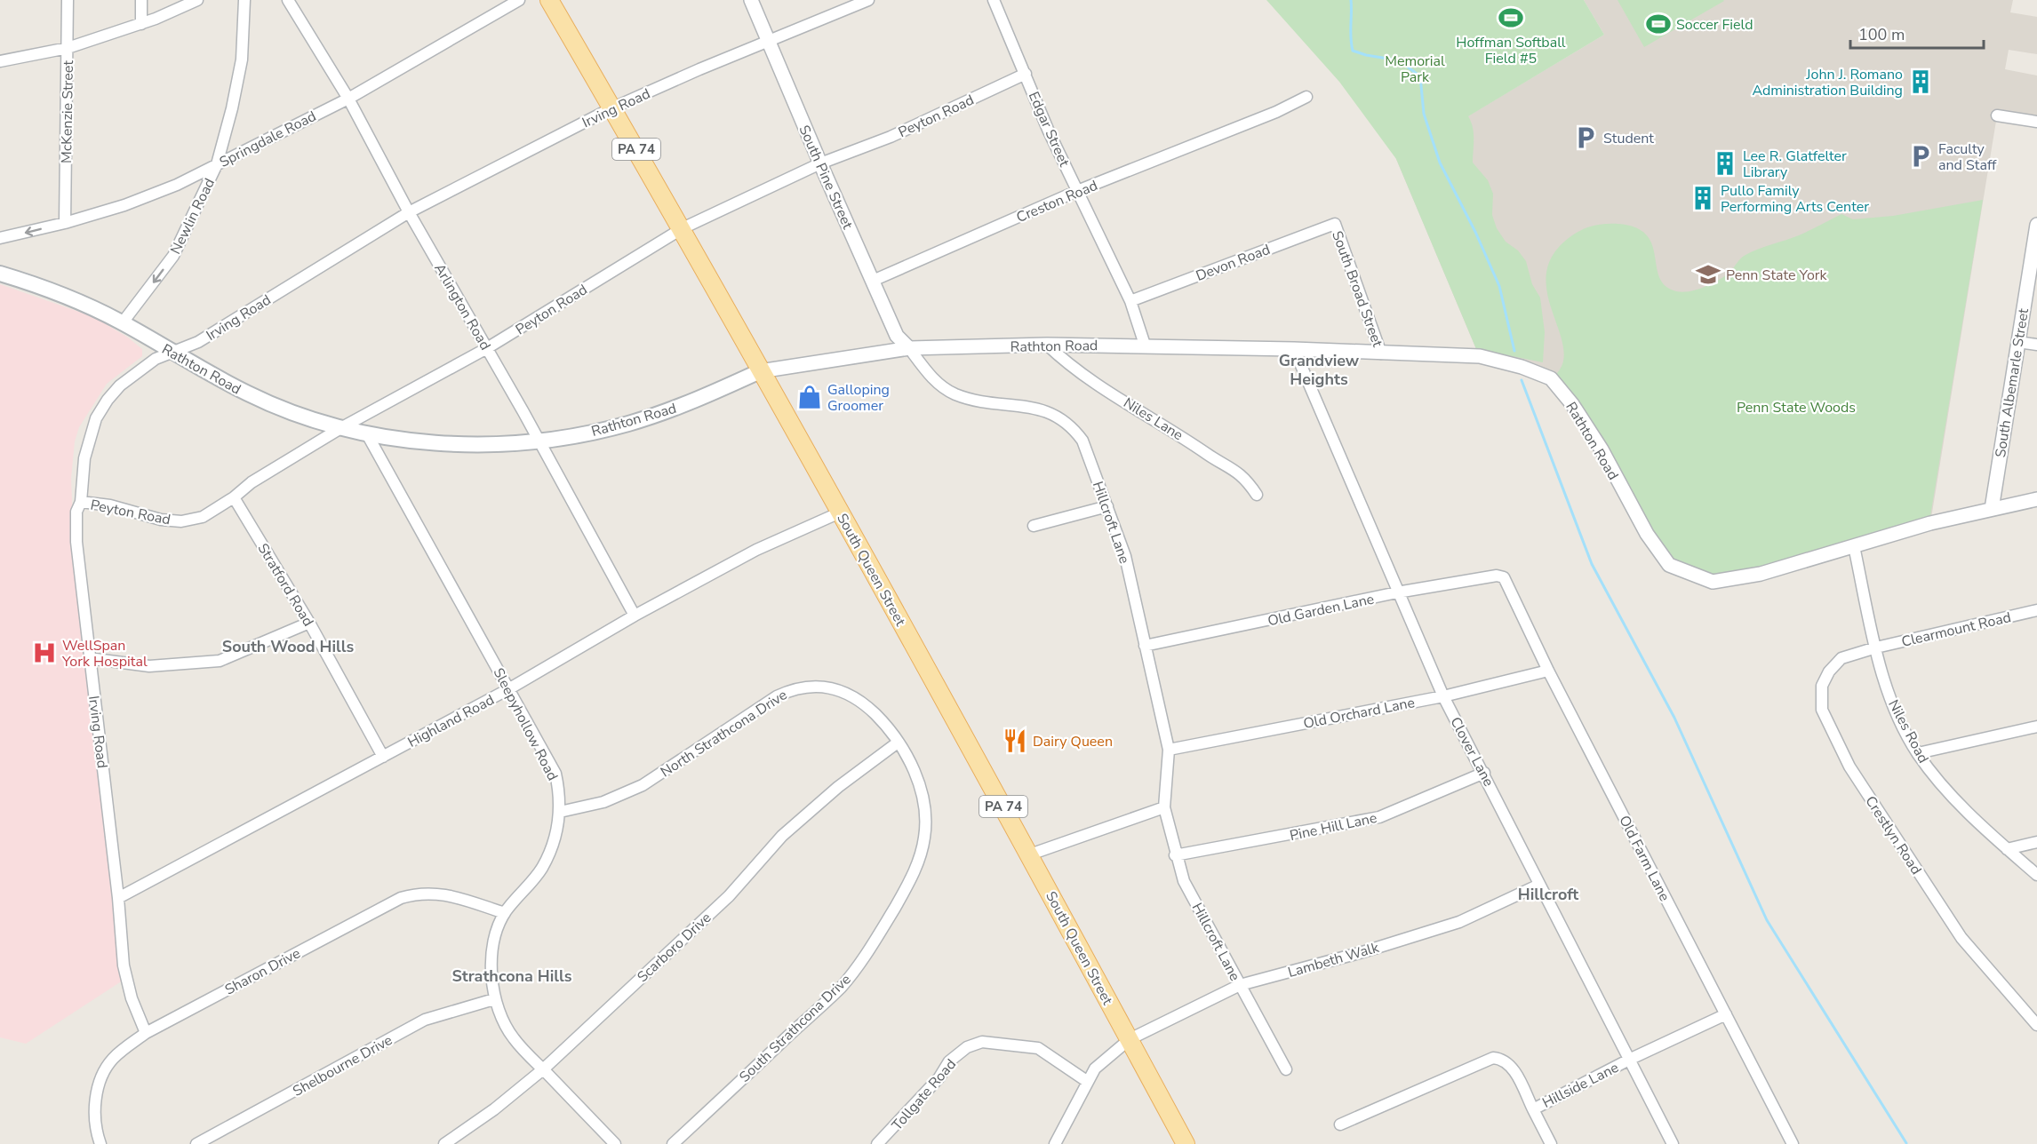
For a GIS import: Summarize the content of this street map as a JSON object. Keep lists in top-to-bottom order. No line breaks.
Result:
{"streets":{"main road":["PA 74","Rathton Road","South Queen Street"],"street":["Irving Road","McKenzie Street","Peyton Road","Edgar Street","Springdale Road","South Pine Street","Creston Road","Newlin Road","Devon Road","South Broad Street","Arlington Road","South Albemarle Street","Niles Lane","Hillcroft Lane","Stratford Road","Old Garden Lane","Clearmount Road","Old Orchard Lane","Highland Road","Sleepyhollow Road","Niles Road","North Strathcona Drive","Clover Lane","Pine Hill Lane","Crestlyn Road","Old Farm Lane","Scarboro Drive","Lambeth Walk","Sharon Drive","South Strathcona Drive","Shelbourne Drive","Hillside Lane","Tollgate Road"]},"crossings":[["Irving Road","Peyton Road"],["Irving Road","South Pine Street"],["Irving Road","Arlington Road"],["Irving Road","Rathton Road"],["Irving Road","South Queen Street"],["Irving Road","Highland Road"],["Irving Road","Sharon Drive"],["McKenzie Street","Springdale Road"],["Peyton Road","Edgar Street"],["Peyton Road","South Pine Street"],["Peyton Road","Arlington Road"],["Peyton Road","Rathton Road"],["Peyton Road","South Queen Street"],["Peyton Road","Stratford Road"],["Edgar Street","Creston Road"],["Edgar Street","Devon Road"],["Edgar Street","Rathton Road"],["Springdale Road","Newlin Road"],["Springdale Road","Arlington Road"],["South Pine Street","Creston Road"],["South Pine Street","Rathton Road"],["South Pine Street","Hillcroft Lane"],["Newlin Road","Rathton Road"],["Devon Road","South Broad Street"],["South Broad Street","Rathton Road"],["Arlington Road","Rathton Road"],["Arlington Road","Highland Road"],["Rathton Road","South Albemarle Street"],["Rathton Road","Niles Lane"],["Rathton Road","Hillcroft Lane"],["Rathton Road","South Queen Street"],["Rathton Road","Sleepyhollow Road"],["Rathton Road","Niles Road"],["Rathton Road","Clover Lane"],["Hillcroft Lane","Old Garden Lane"],["Hillcroft Lane","Old Orchard Lane"],["Hillcroft Lane","Pine Hill Lane"],["Hillcroft Lane","Lambeth Walk"],["South Queen Street","Highland Road"],["South Queen Street","Lambeth Walk"],["Stratford Road","Highland Road"],["Old Garden Lane","Clover Lane"],["Old Garden Lane","Old Farm Lane"],["Clearmount Road","Niles Road"],["Clearmount Road","Crestlyn Road"],["Old Orchard Lane","Clover Lane"],["Old Orchard Lane","Old Farm Lane"],["Highland Road","Sleepyhollow Road"],["Sleepyhollow Road","North Strathcona Drive"],["Sleepyhollow Road","Scarboro Drive"],["Sleepyhollow Road","Sharon Drive"],["Sleepyhollow Road","Shelbourne Drive"],["Niles Road","Crestlyn Road"],["North Strathcona Drive","Scarboro Drive"],["North Strathcona Drive","South Strathcona Drive"],["Clover Lane","Pine Hill Lane"],["Clover Lane","Lambeth Walk"],["Clover Lane","Hillside Lane"],["Old Farm Lane","Hillside Lane"],["Lambeth Walk","Tollgate Road"]],"one_way":["Newlin Road"],"districts":["Grandview Heights","South Wood Hills","Hillcroft","Strathcona Hills"],"parks":["Memorial Park","Penn State Woods"],"places":{"sports":["Hoffman Softball Field #5","Soccer Field"],"building":["John J. Romano Administration Building","Lee R. Glatfelter Library","Pullo Family Performing Arts Center"],"parking":["Student","Faculty and Staff"],"school or university":["Penn State York"],"shop":["Galloping Groomer"],"hospital":["WellSpan York Hospital"],"restaurant":["Dairy Queen"]},"scale_bar":"100 m"}
